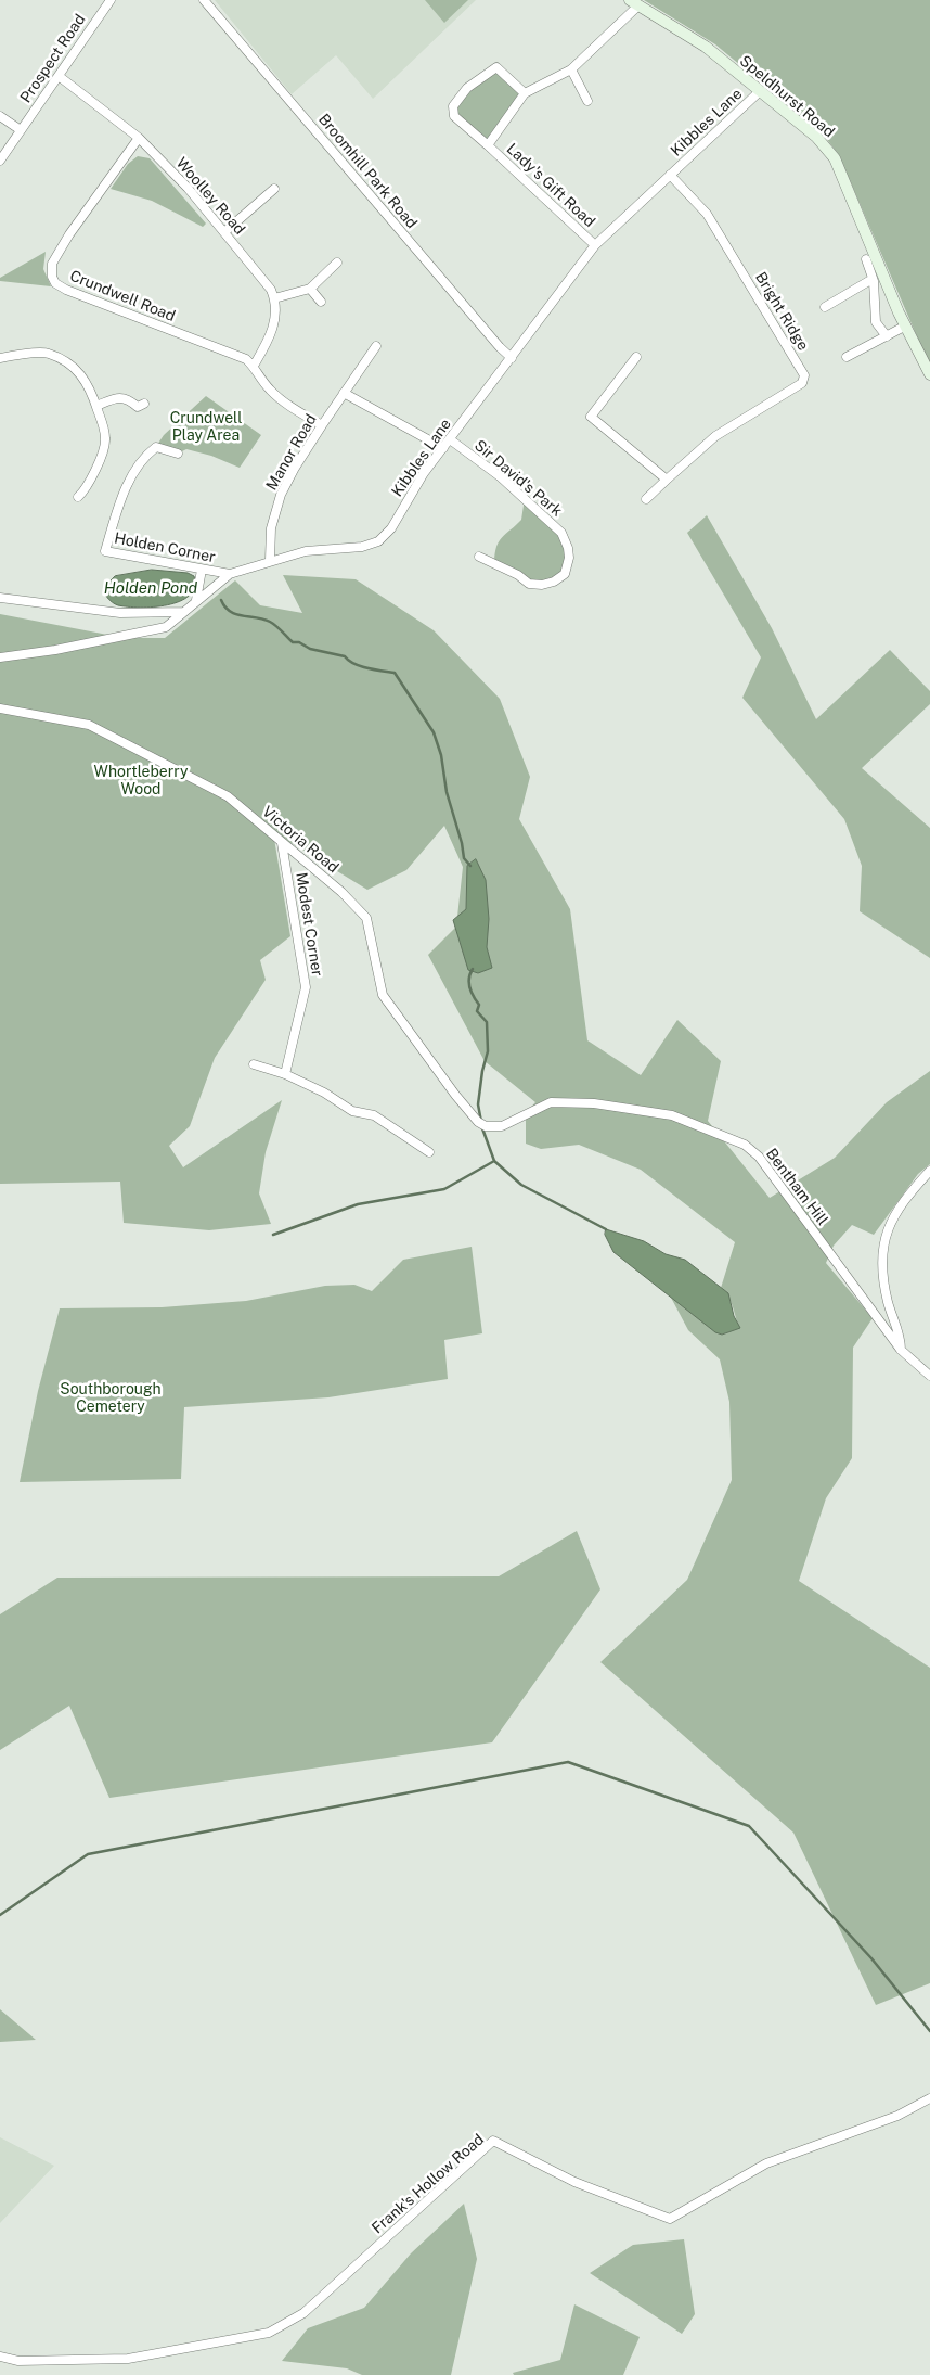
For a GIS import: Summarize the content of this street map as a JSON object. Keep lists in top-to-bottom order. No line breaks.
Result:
{"streets":{"street":["Prospect Road","Speldhurst Road","Kibbles Lane","Broomhill Park Road","Lady's Gift Road","Woolley Road","Crundwell Road","Bright Ridge","Manor Road","Sir David's Park","Holden Corner","Victoria Road","Modest Corner","Bentham Hill","Frank's Hollow Road"]},"crossings":[["Prospect Road","Woolley Road"],["Speldhurst Road","Kibbles Lane"],["Speldhurst Road","Lady's Gift Road"],["Kibbles Lane","Broomhill Park Road"],["Kibbles Lane","Lady's Gift Road"],["Kibbles Lane","Bright Ridge"],["Kibbles Lane","Manor Road"],["Kibbles Lane","Sir David's Park"],["Kibbles Lane","Holden Corner"],["Woolley Road","Crundwell Road"],["Crundwell Road","Manor Road"],["Victoria Road","Modest Corner"],["Victoria Road","Bentham Hill"]],"water":["Holden Pond"],"parks":["Crundwell Play Area","Whortleberry Wood","Southborough Cemetery"]}
